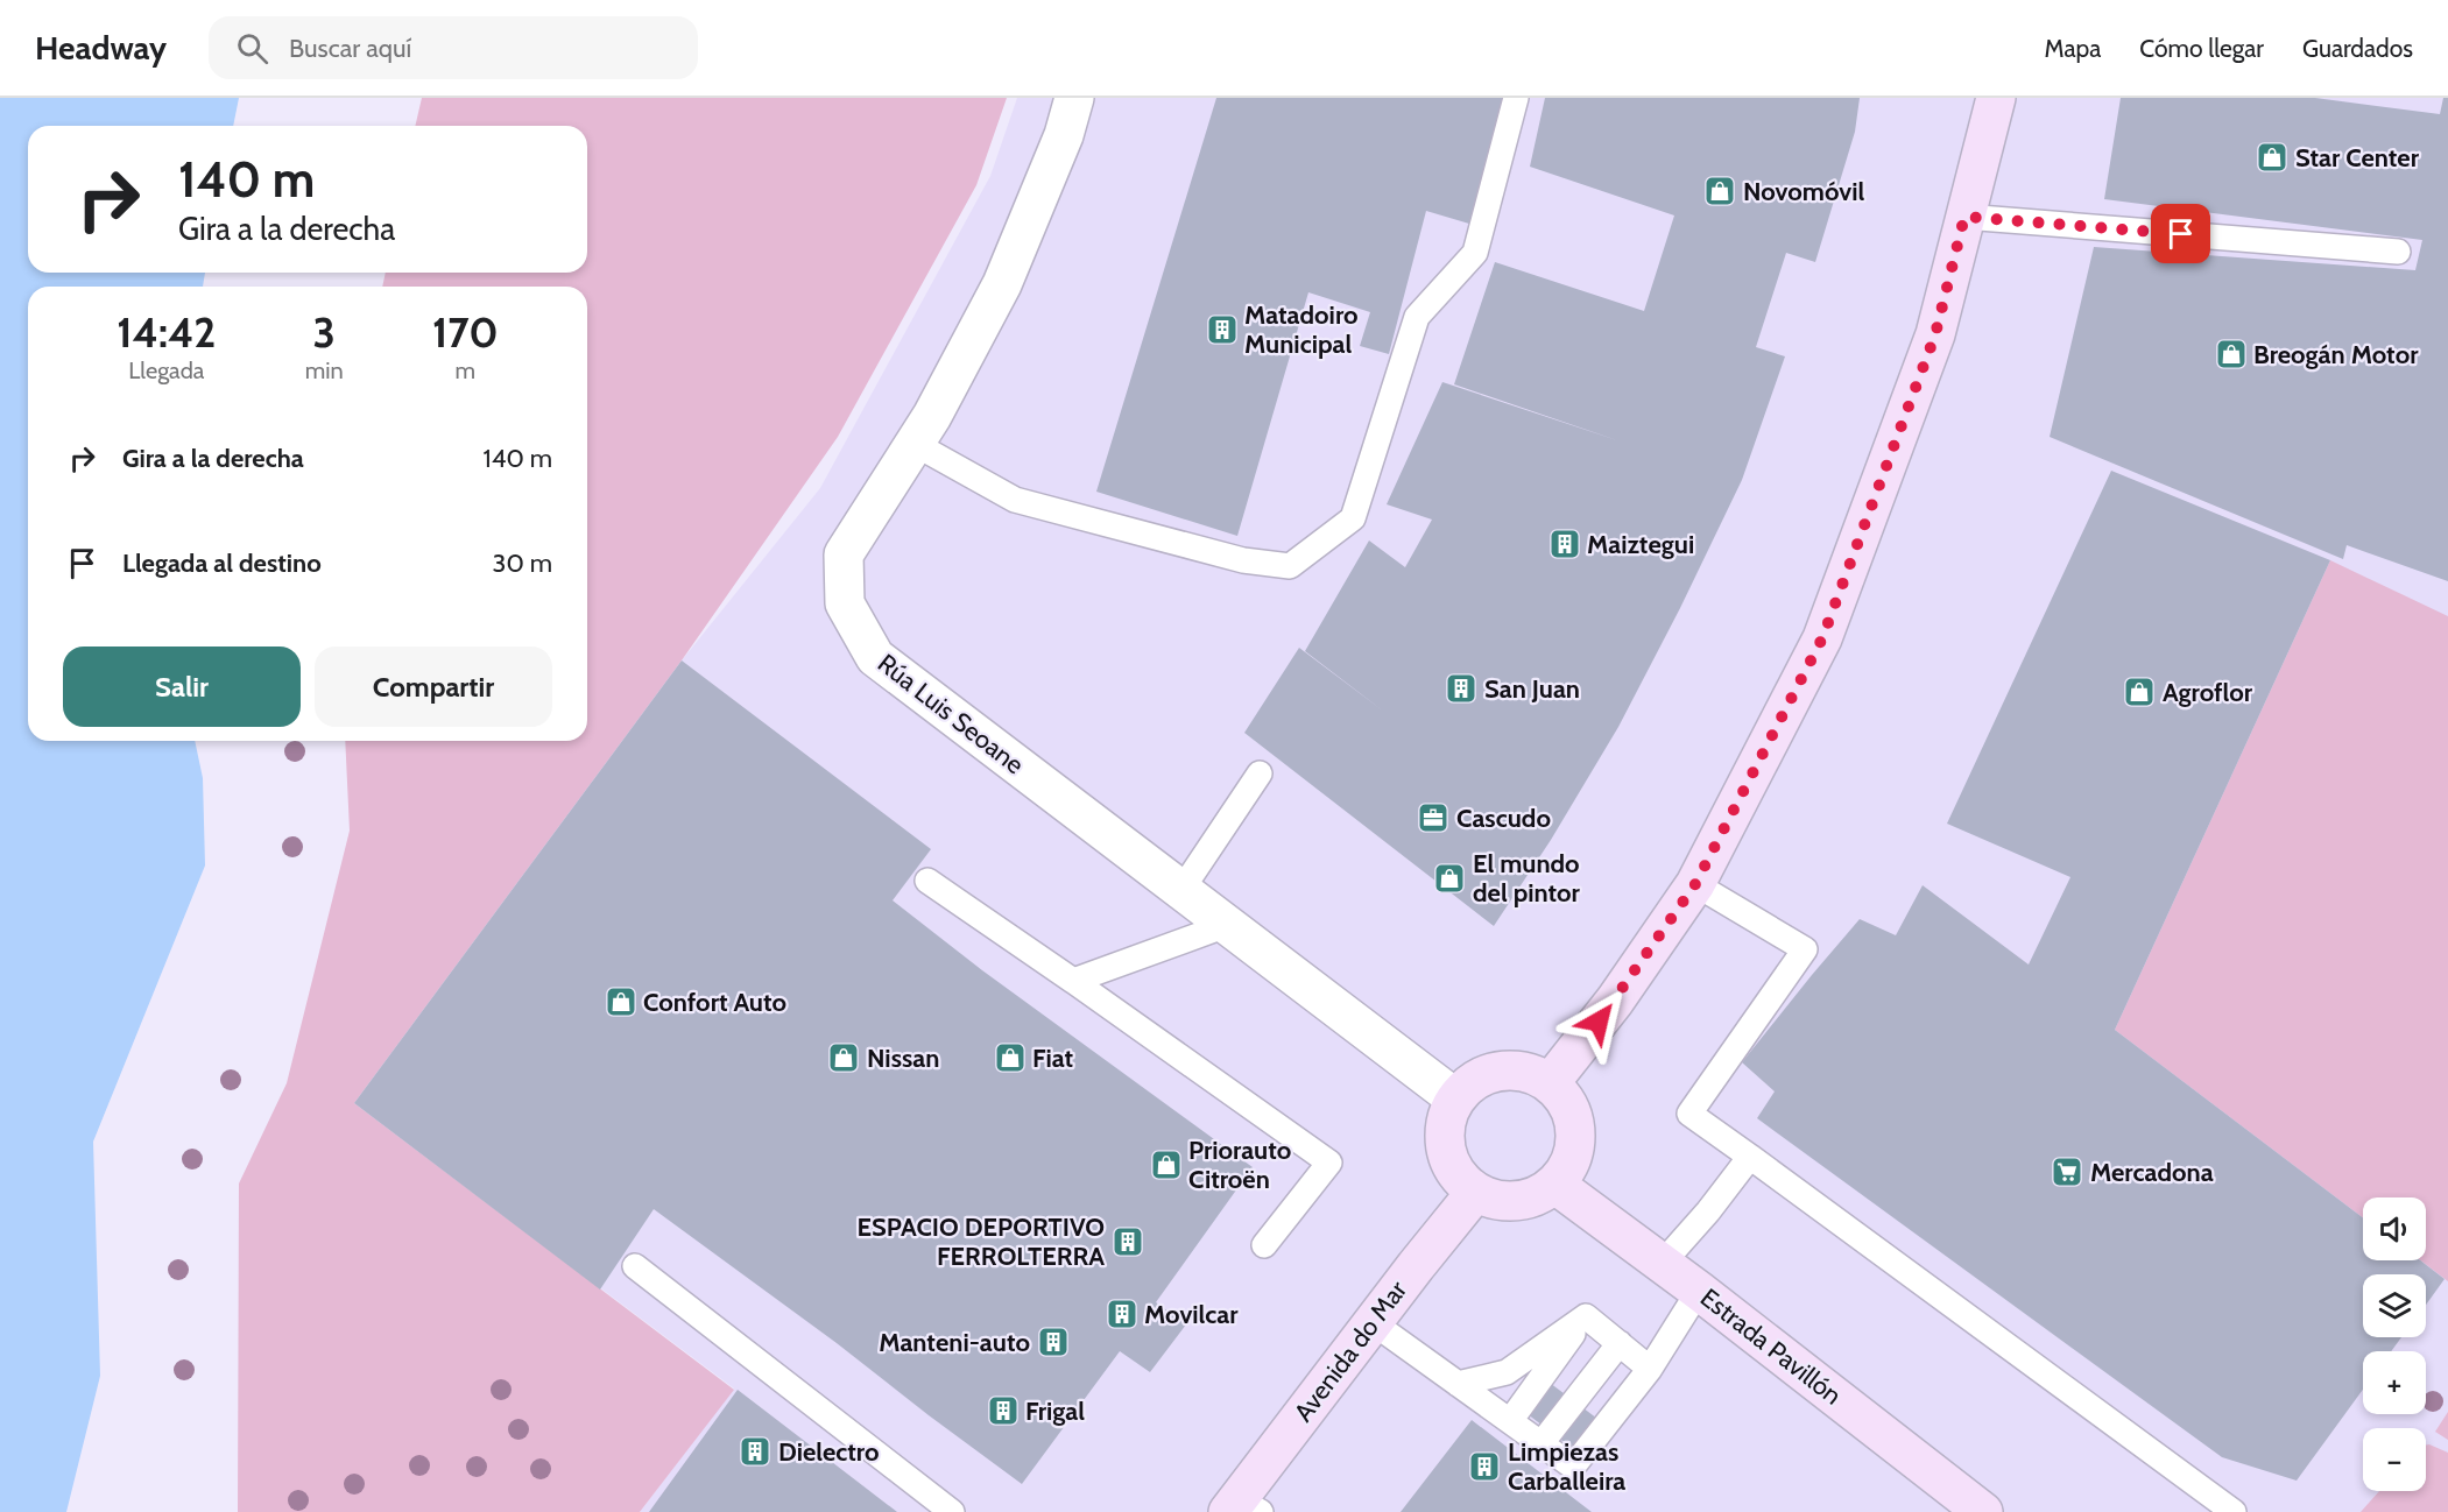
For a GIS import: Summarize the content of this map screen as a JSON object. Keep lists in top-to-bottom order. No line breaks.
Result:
{"streets":{"street":["Rúa Luis Seoane","Estrada Pavillón","Avenida do Mar"]},"crossings":[["Rúa Luis Seoane","Estrada Pavillón"],["Rúa Luis Seoane","Avenida do Mar"],["Estrada Pavillón","Avenida do Mar"]],"places":{"shop":["Star Center","Novomóvil","Breogán Motor","Agroflor","El mundo del pintor","Confort Auto","Nissan","Fiat","Priorauto Citroën"],"building":["Matadoiro Municipal","Maiztegui","San Juan","ESPACIO DEPORTIVO FERROLTERRA","Movilcar","Manteni-auto","Frigal","Dielectro","Limpiezas Carballeira"],"office":["Cascudo"],"supermarket":["Mercadona"]},"page":{"header":"Headway","search":"Buscar aquí","nav":["Mapa","Cómo llegar","Guardados"],"turn":["140 m","Gira a la derecha"],"eta":["14:42","Llegada","3","min","170","m"],"list":[{"name":"Gira a la derecha","value":"140 m"},{"name":"Llegada al destino","value":"30 m"}],"buttons":["Salir","Compartir"],"map_buttons":["+","−"]}}
